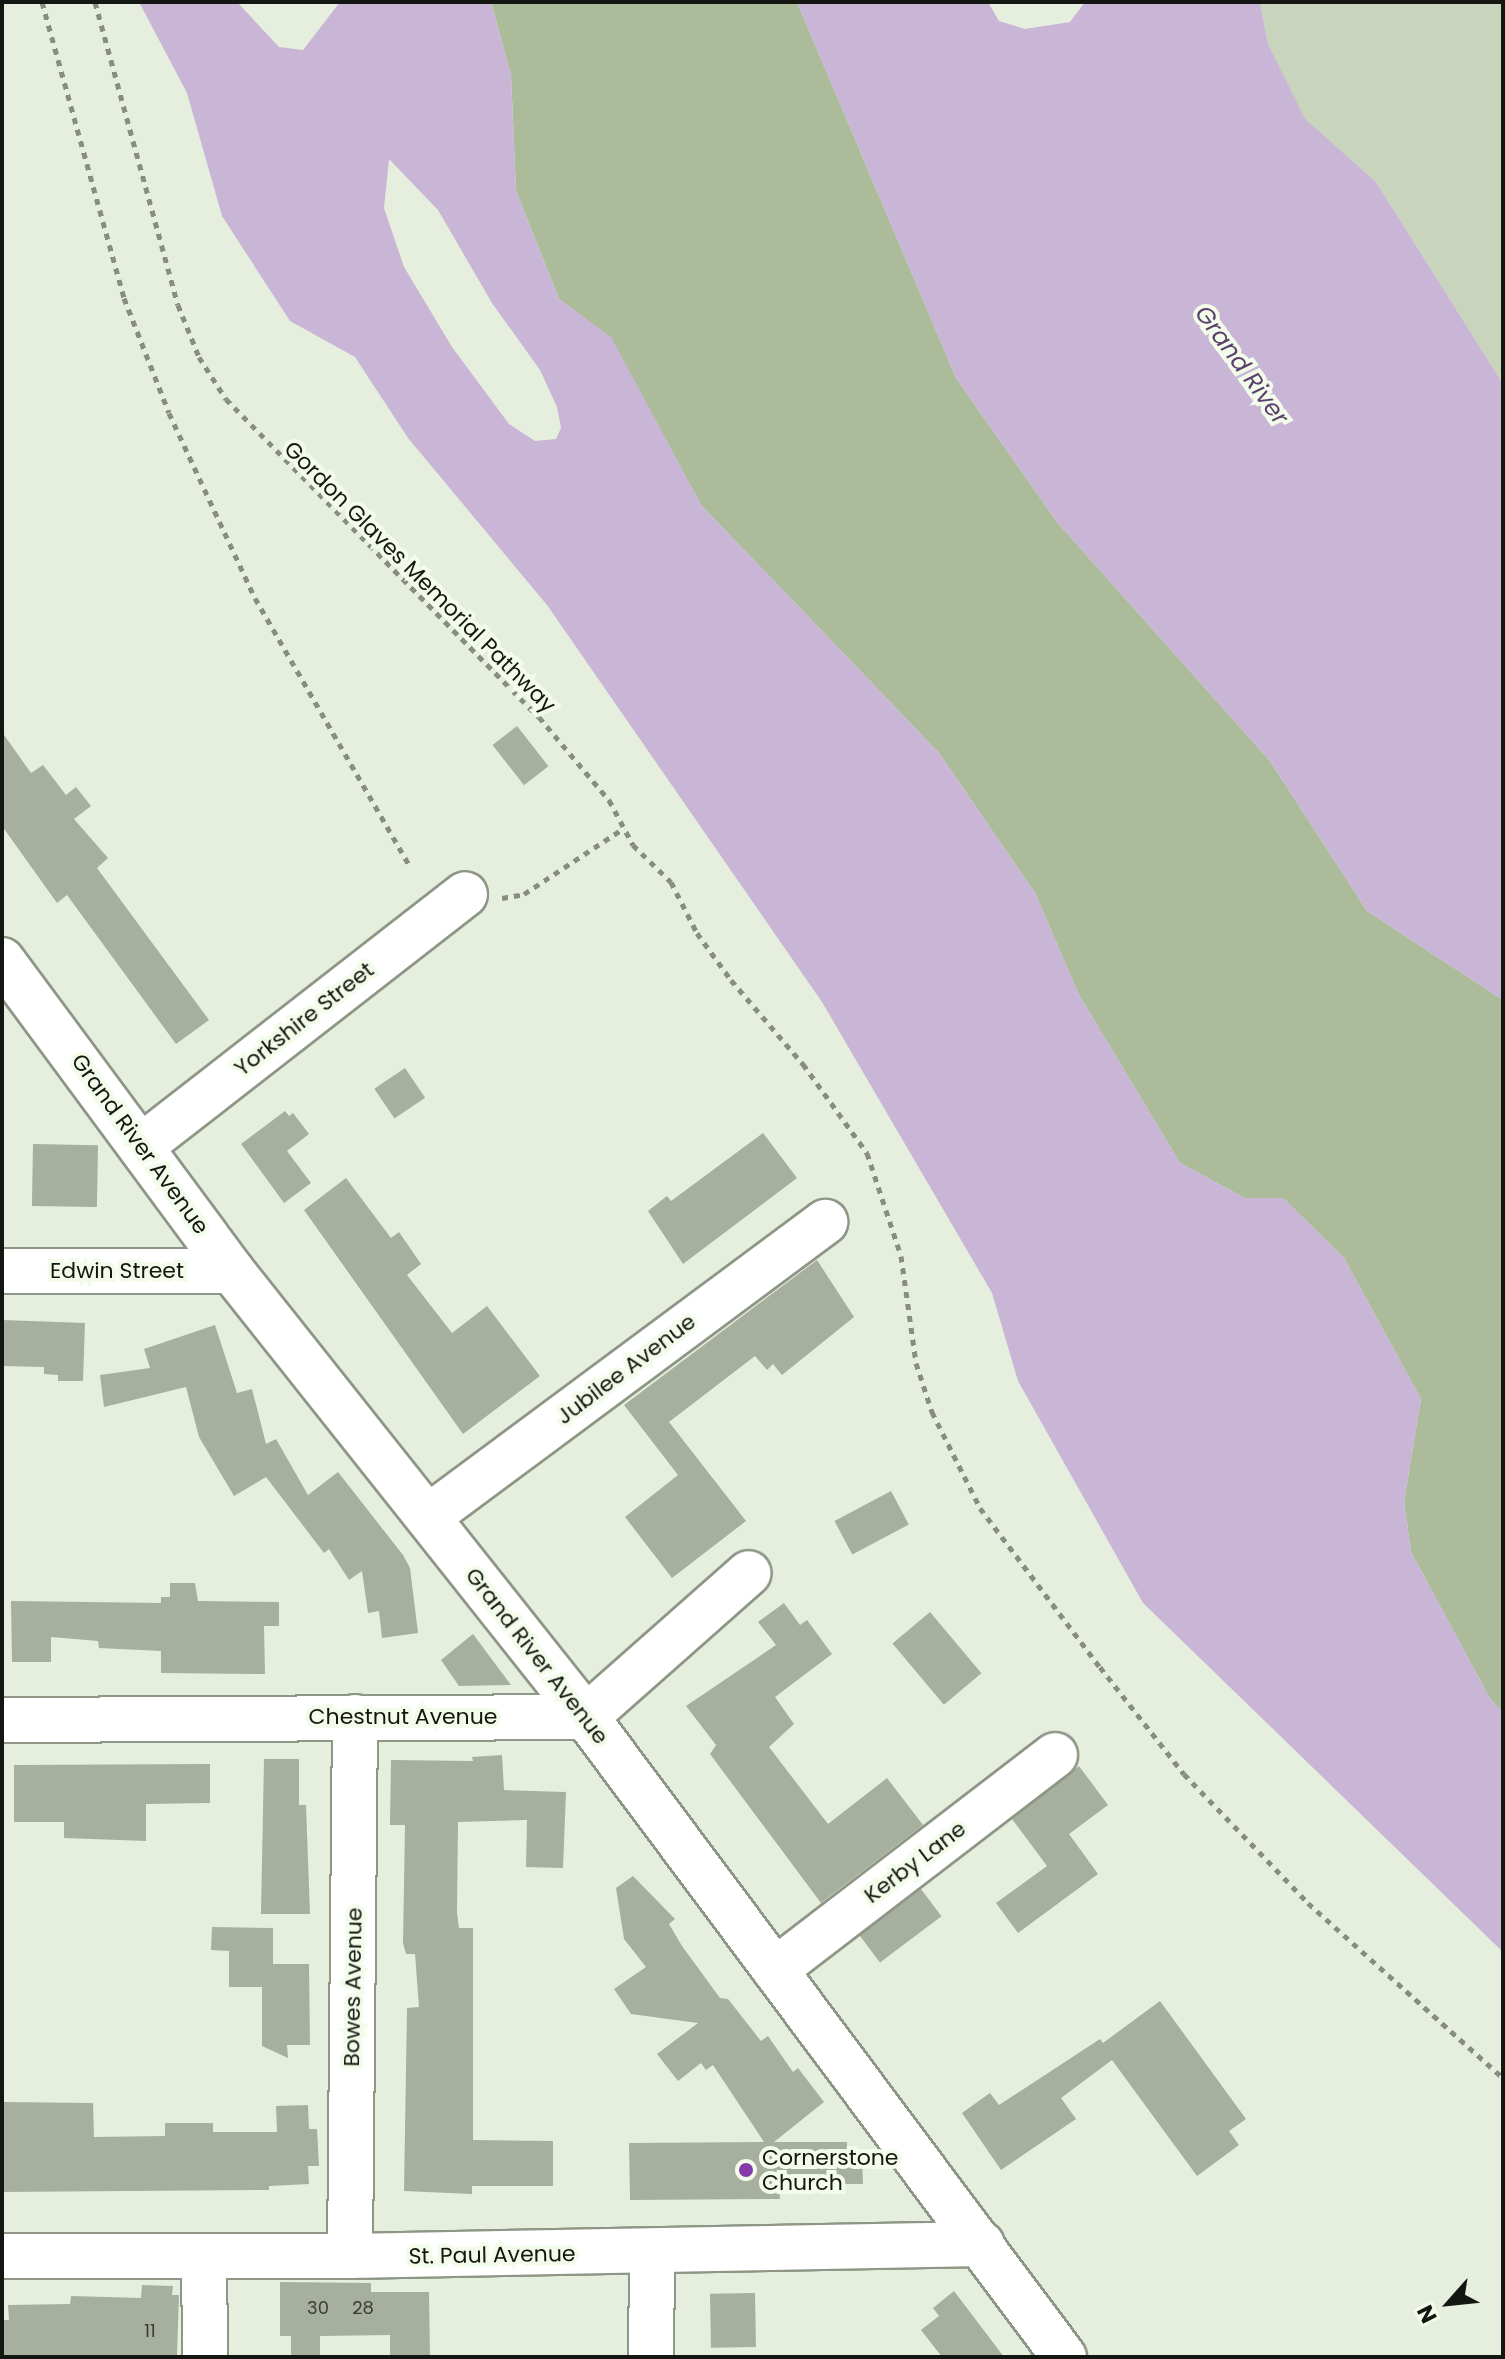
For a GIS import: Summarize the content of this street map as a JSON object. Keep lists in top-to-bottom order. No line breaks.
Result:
{"streets":{"street":["Yorkshire Street","Grand River Avenue","Edwin Street","Jubilee Avenue","Chestnut Avenue","Kerby Lane","Bowes Avenue","St. Paul Avenue"],"path":["Gordon Glaves Memorial Pathway"]},"crossings":[["Yorkshire Street","Grand River Avenue"],["Grand River Avenue","Edwin Street"],["Grand River Avenue","Jubilee Avenue"],["Grand River Avenue","Chestnut Avenue"],["Grand River Avenue","Kerby Lane"],["Grand River Avenue","St. Paul Avenue"],["Chestnut Avenue","Bowes Avenue"],["Bowes Avenue","St. Paul Avenue"]],"water":["Grand River"],"places":["Cornerstone Church"],"house_numbers":["30","28","11"],"north":"bottom left"}
